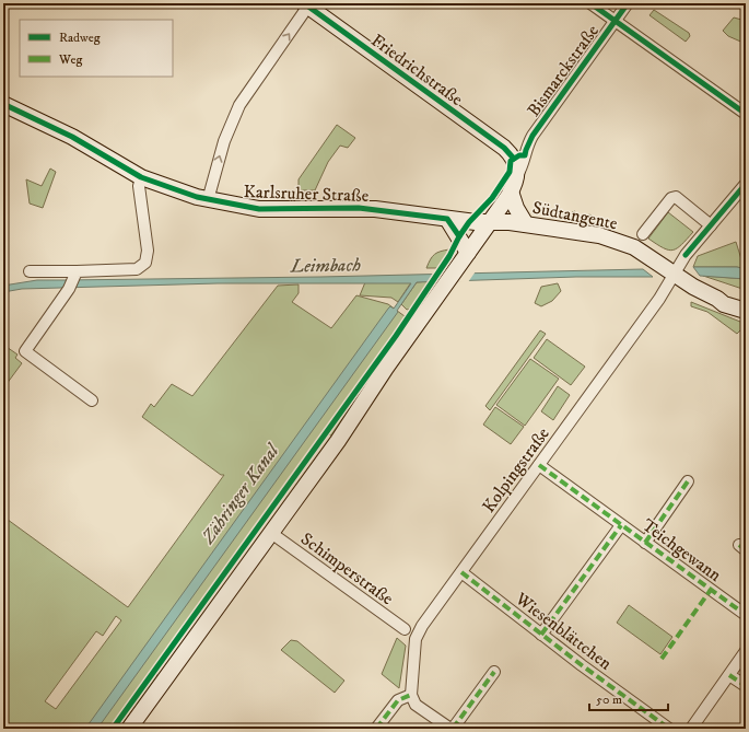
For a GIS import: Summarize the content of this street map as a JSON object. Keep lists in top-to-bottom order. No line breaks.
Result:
{"streets":{"street":["Friedrichstraße","Bismarckstraße","Karlsruher Straße","Südtangente","Kolpingstraße","Teichgewann","Schimperstraße","Wiesenblättchen"]},"crossings":[["Friedrichstraße","Bismarckstraße"],["Karlsruher Straße","Südtangente"],["Südtangente","Kolpingstraße"],["Kolpingstraße","Teichgewann"],["Kolpingstraße","Wiesenblättchen"],["Teichgewann","Wiesenblättchen"]],"water":["Leimbach","Zähringer Kanal"],"legend":["Radweg","Weg"],"scale_bar":"50 m"}
